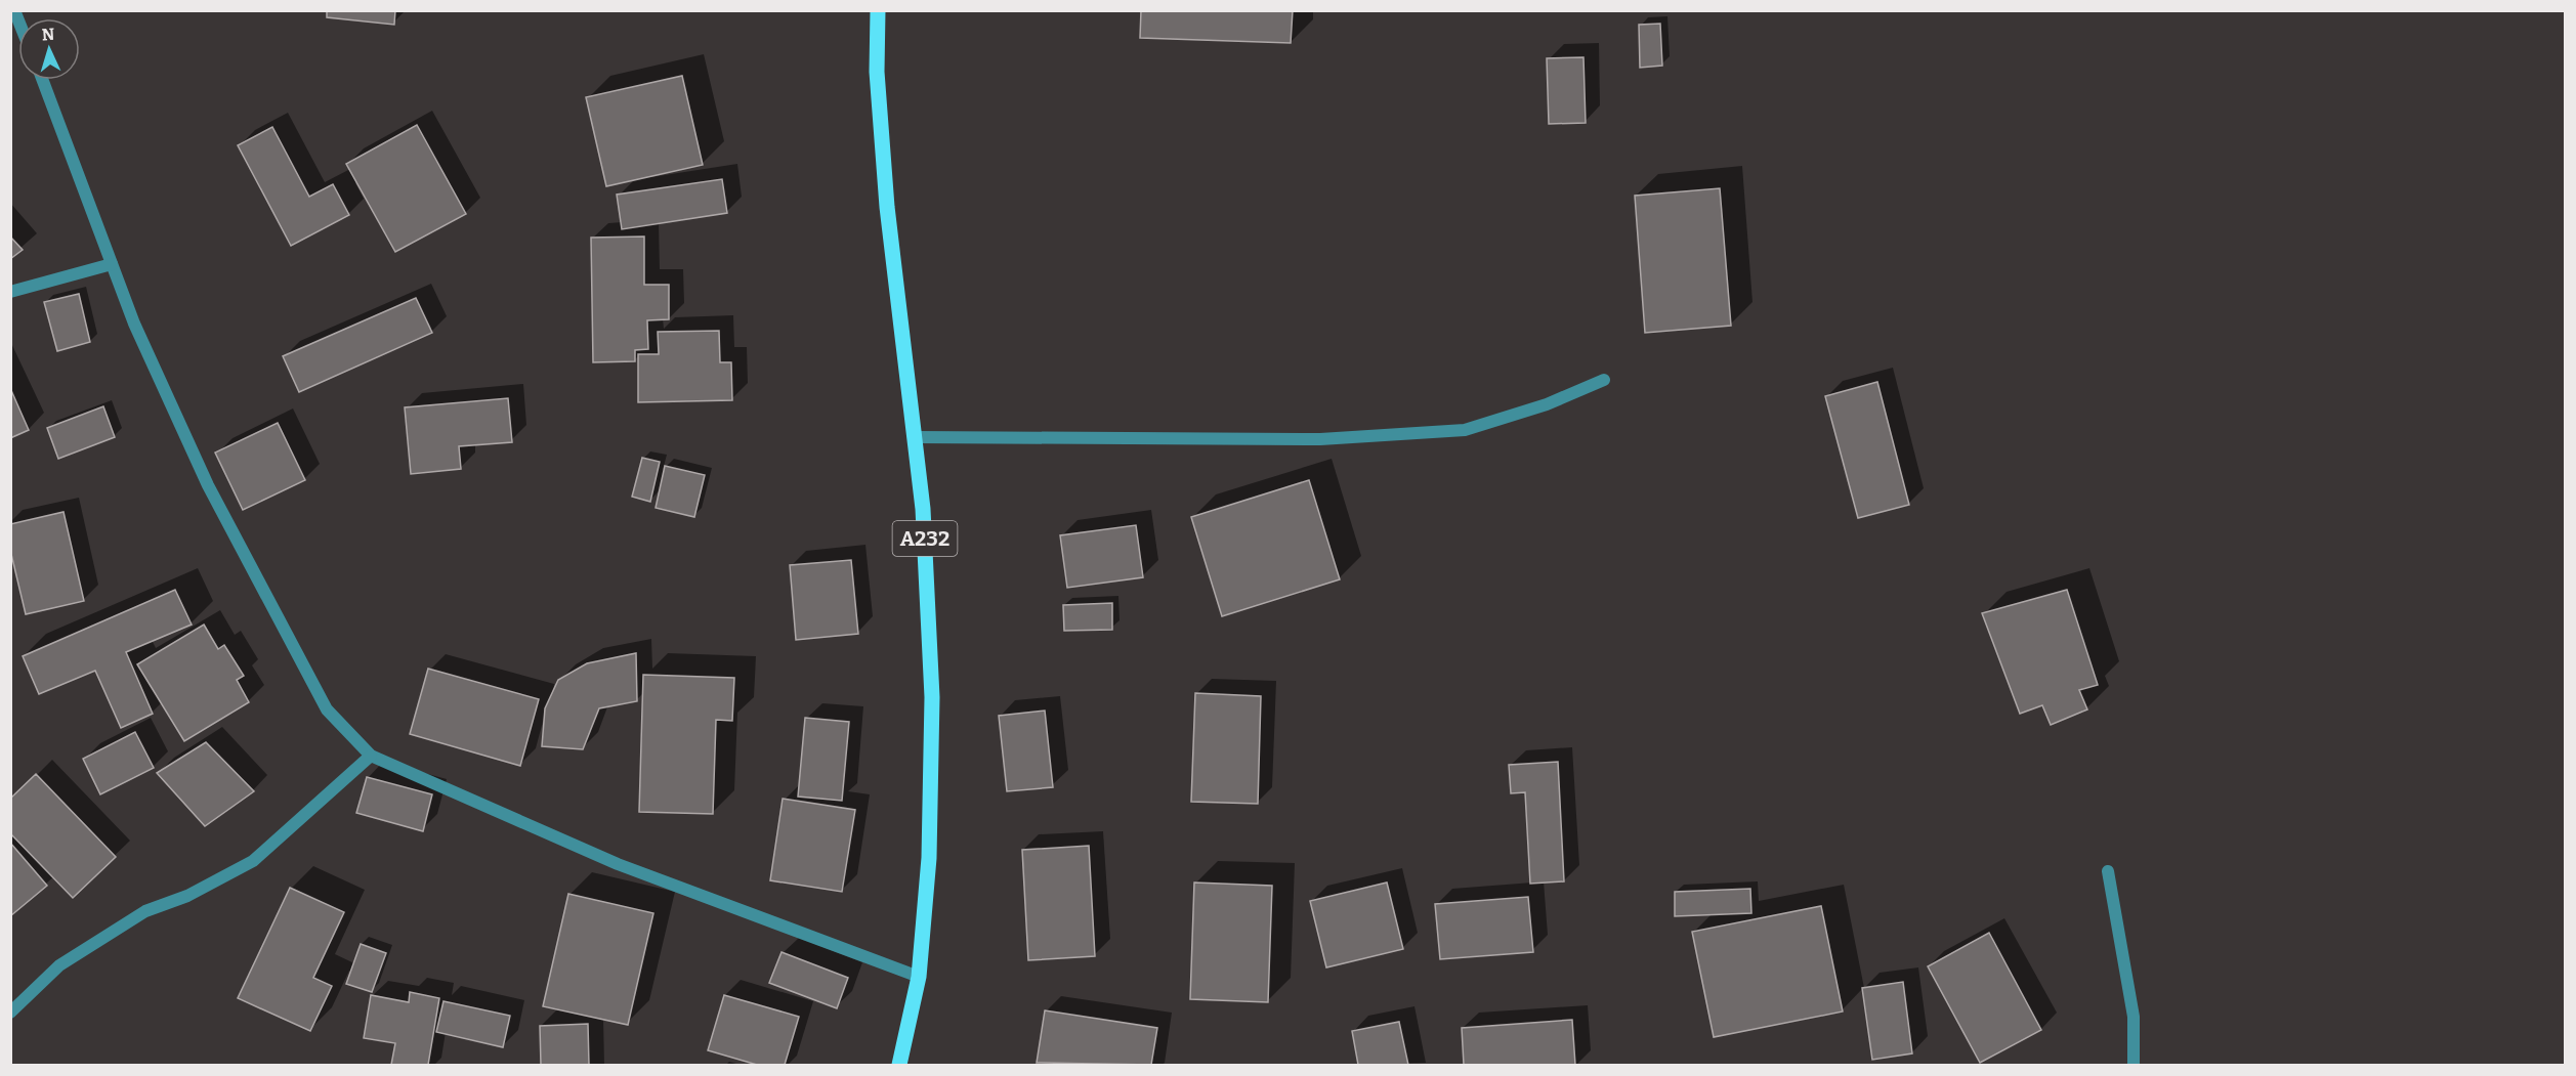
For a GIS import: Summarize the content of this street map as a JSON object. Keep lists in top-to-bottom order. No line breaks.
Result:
{"streets":{"main road":["A232"]},"north":"top"}
